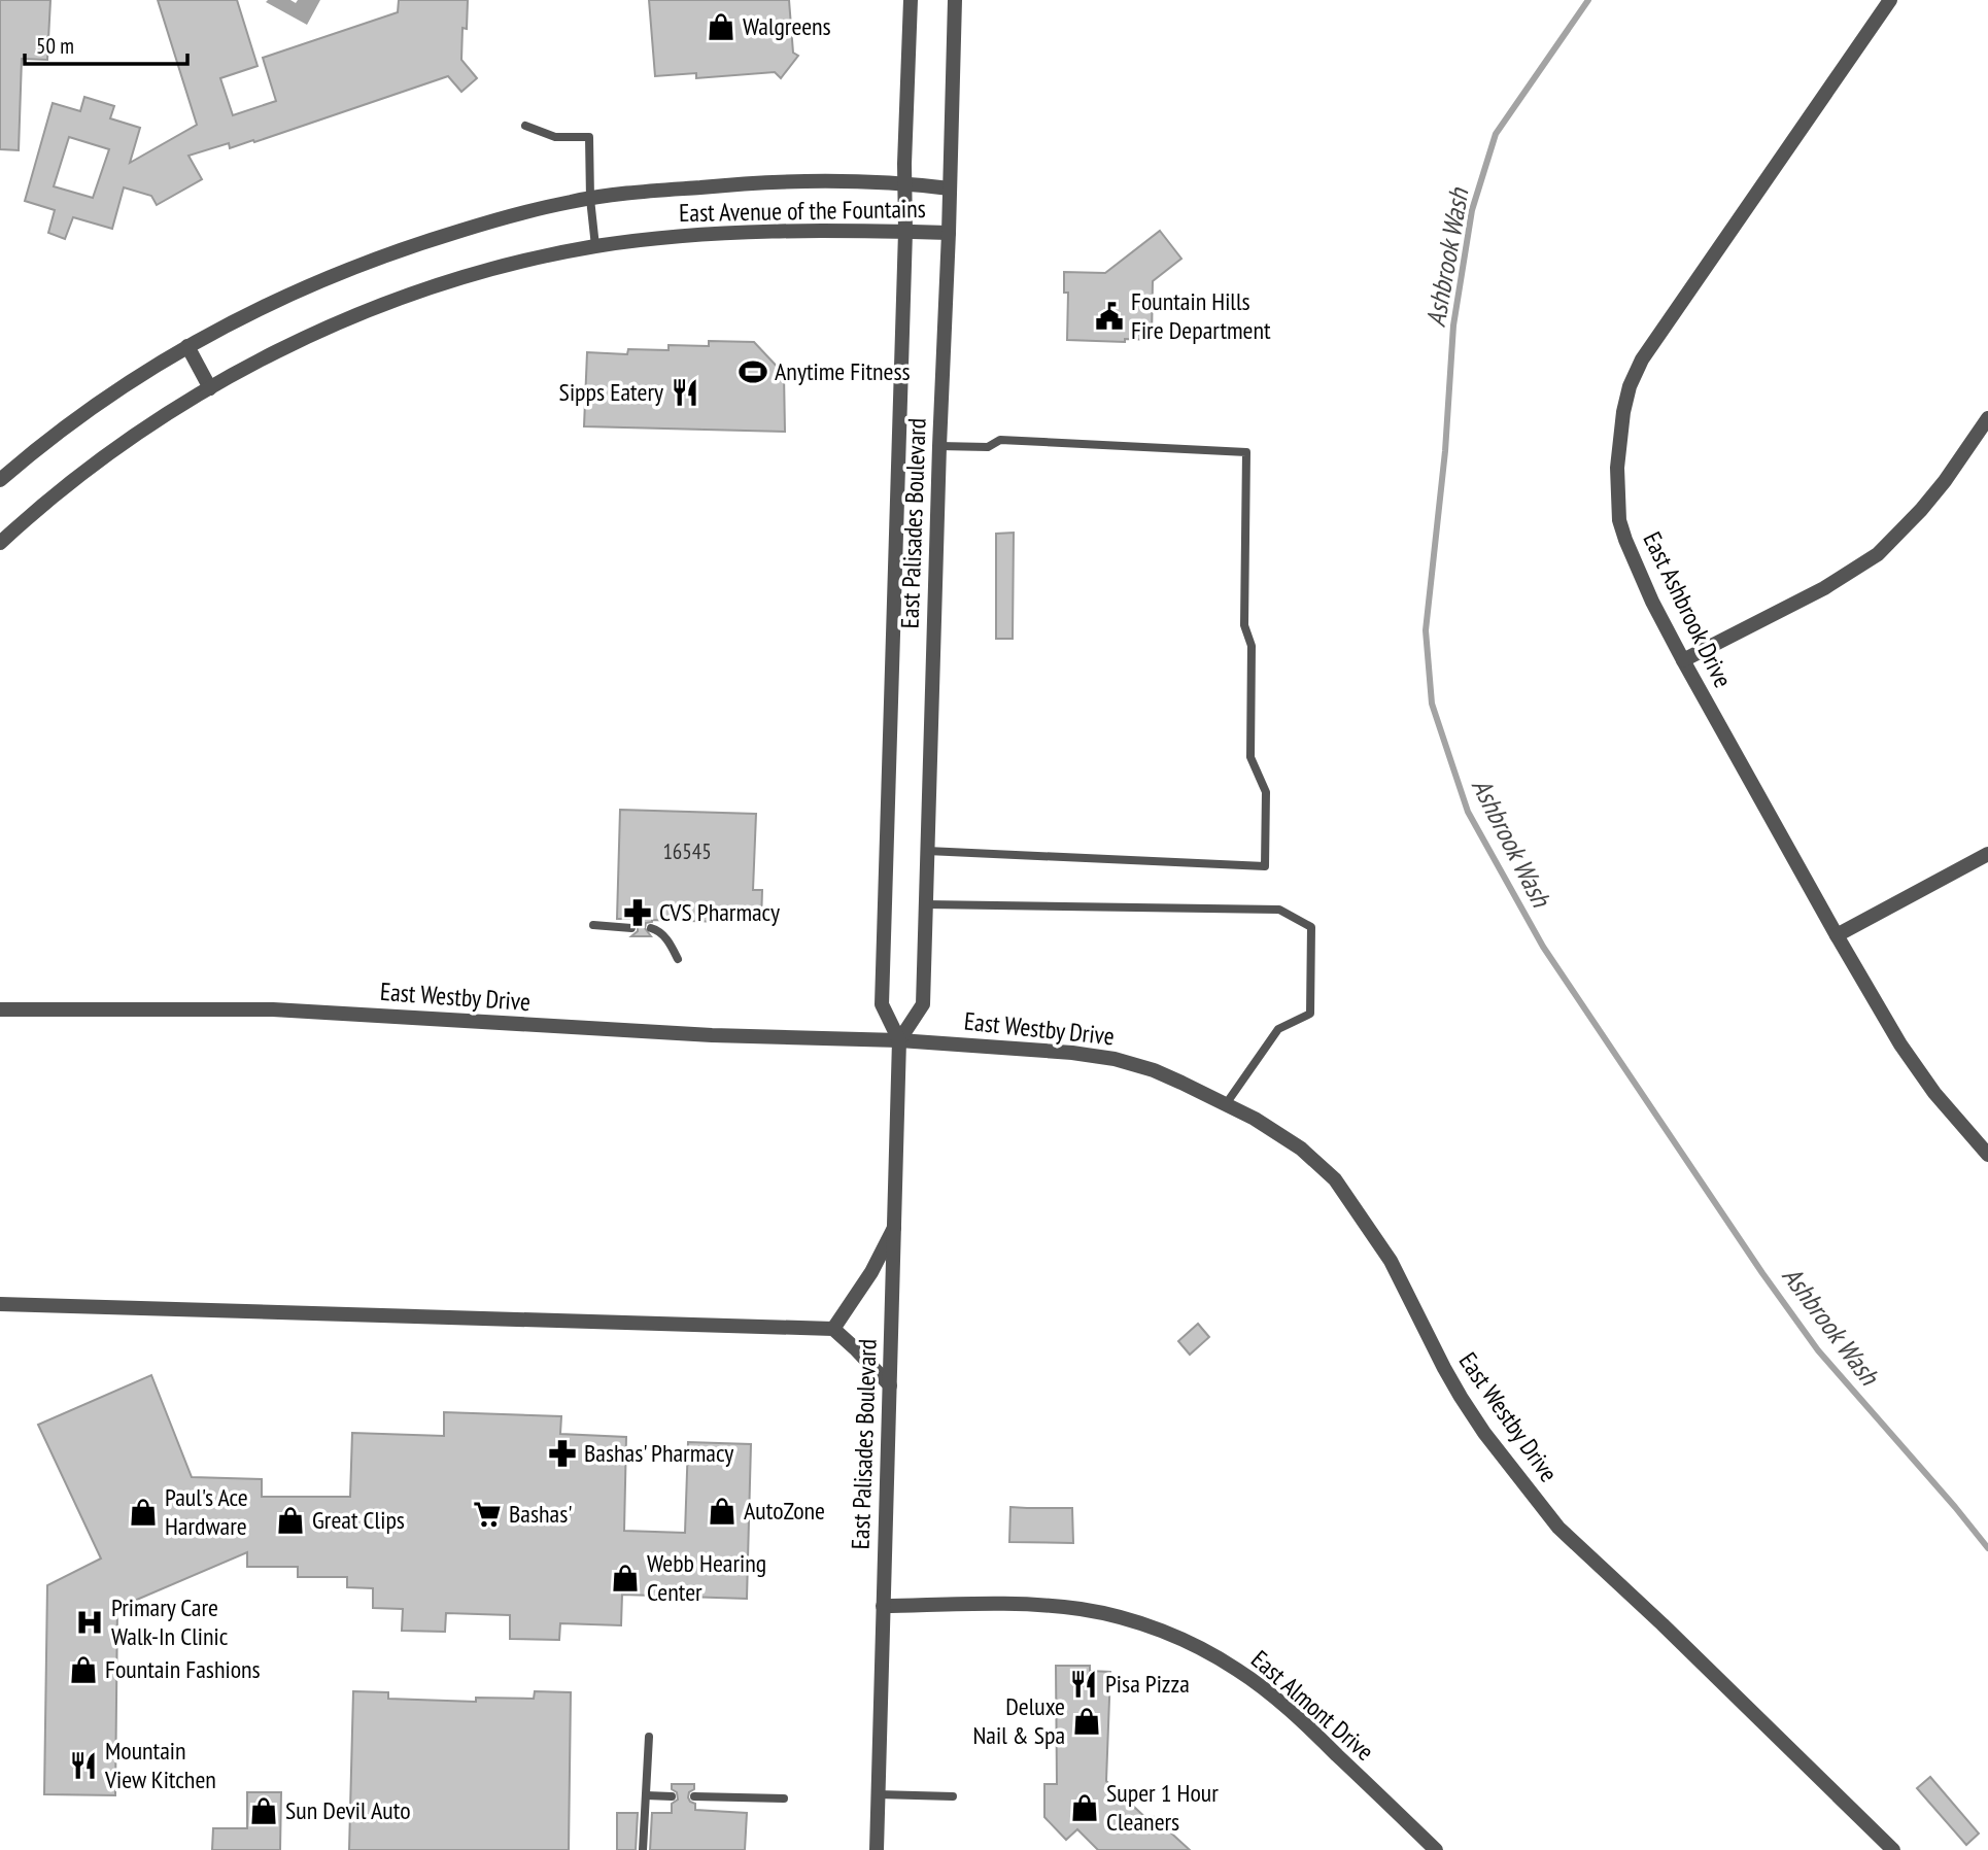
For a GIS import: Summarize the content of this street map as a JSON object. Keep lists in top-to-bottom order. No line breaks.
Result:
{"streets":{"street":["East Avenue of the Fountains","East Palisades Boulevard","East Ashbrook Drive","East Westby Drive","East Almont Drive"]},"crossings":[["East Avenue of the Fountains","East Palisades Boulevard"],["East Palisades Boulevard","East Westby Drive"],["East Palisades Boulevard","East Almont Drive"]],"water":["Ashbrook Wash"],"places":{"shop":["Walgreens","AutoZone","Paul's Ace Hardware","Great Clips","Webb Hearing Center","Fountain Fashions","Deluxe Nail & Spa","Super 1 Hour Cleaners","Sun Devil Auto"],"public building":["Fountain Hills Fire Department"],"sports":["Anytime Fitness"],"restaurant":["Sipps Eatery","Pisa Pizza","Mountain View Kitchen"],"pharmacy":["CVS Pharmacy","Bashas' Pharmacy"],"supermarket":["Bashas'"],"hospital":["Primary Care Walk-In Clinic"]},"house_numbers":["16545"],"scale_bar":"50 m"}
